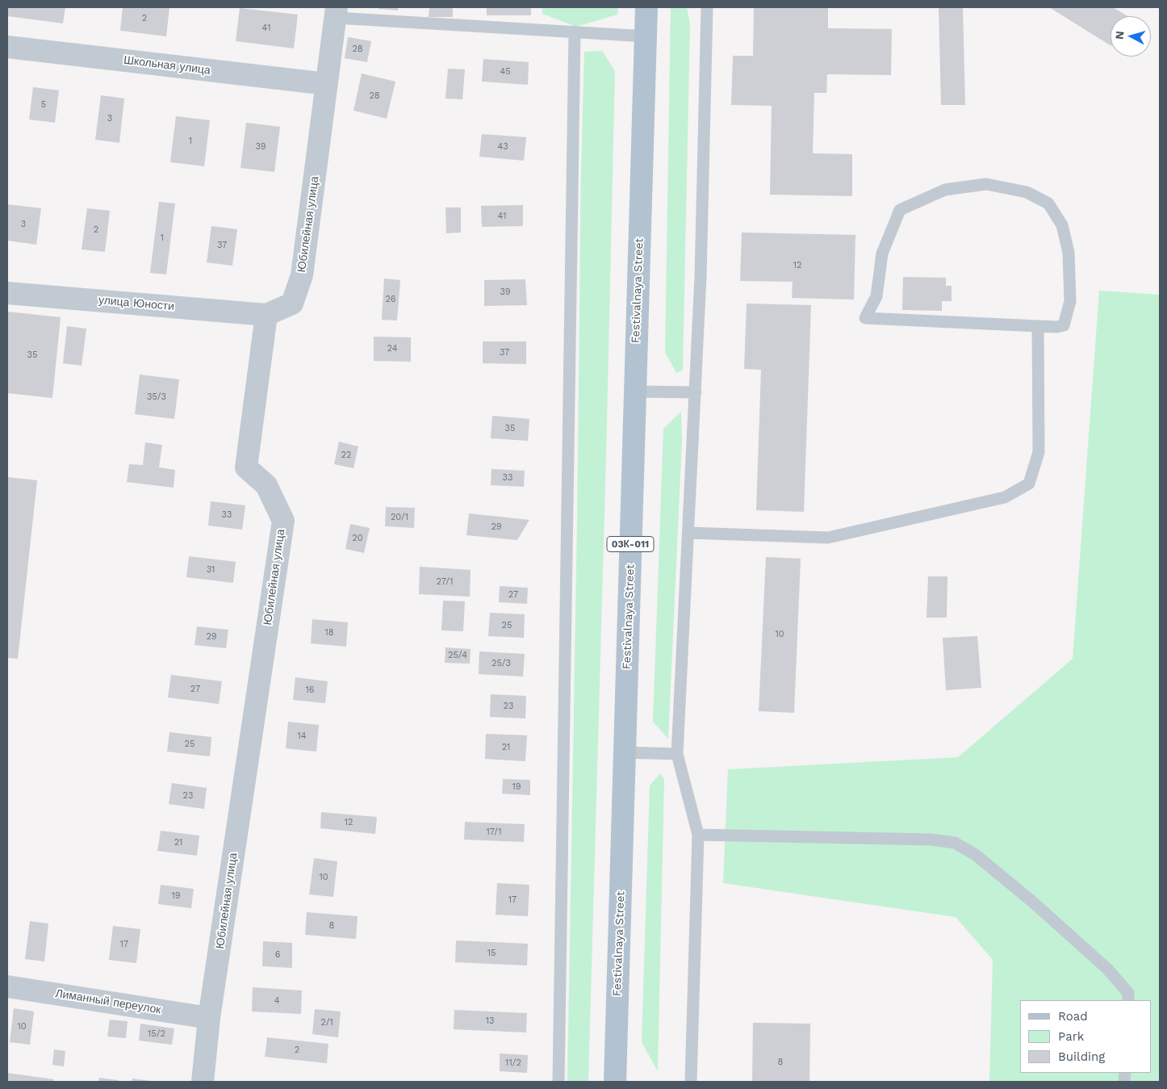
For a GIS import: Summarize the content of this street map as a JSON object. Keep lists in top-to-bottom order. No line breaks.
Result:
{"streets":{"main road":["Festivalnaya Street","03К-011"],"street":["Школьная улица","Юбилейная улица","улица Юности","Лиманный переулок"]},"crossings":[["Школьная улица","Юбилейная улица"],["Юбилейная улица","улица Юности"],["Юбилейная улица","Лиманный переулок"]],"house_numbers":["2","41","28","45","28","5","3","1","39","43","41","3","2","1","37","12","39","26","24","37","35","35/3","35","22","33","33","20/1","29","20","31","27/1","27","25","18","10","29","25/4","25/3","27","16","23","14","25","21","19","23","12","17/1","21","10","19","17","8","17","15","6","4","13","2/1","10","15/2","2","8","11/2"],"legend":["Road","Park","Building"],"north":"left"}
